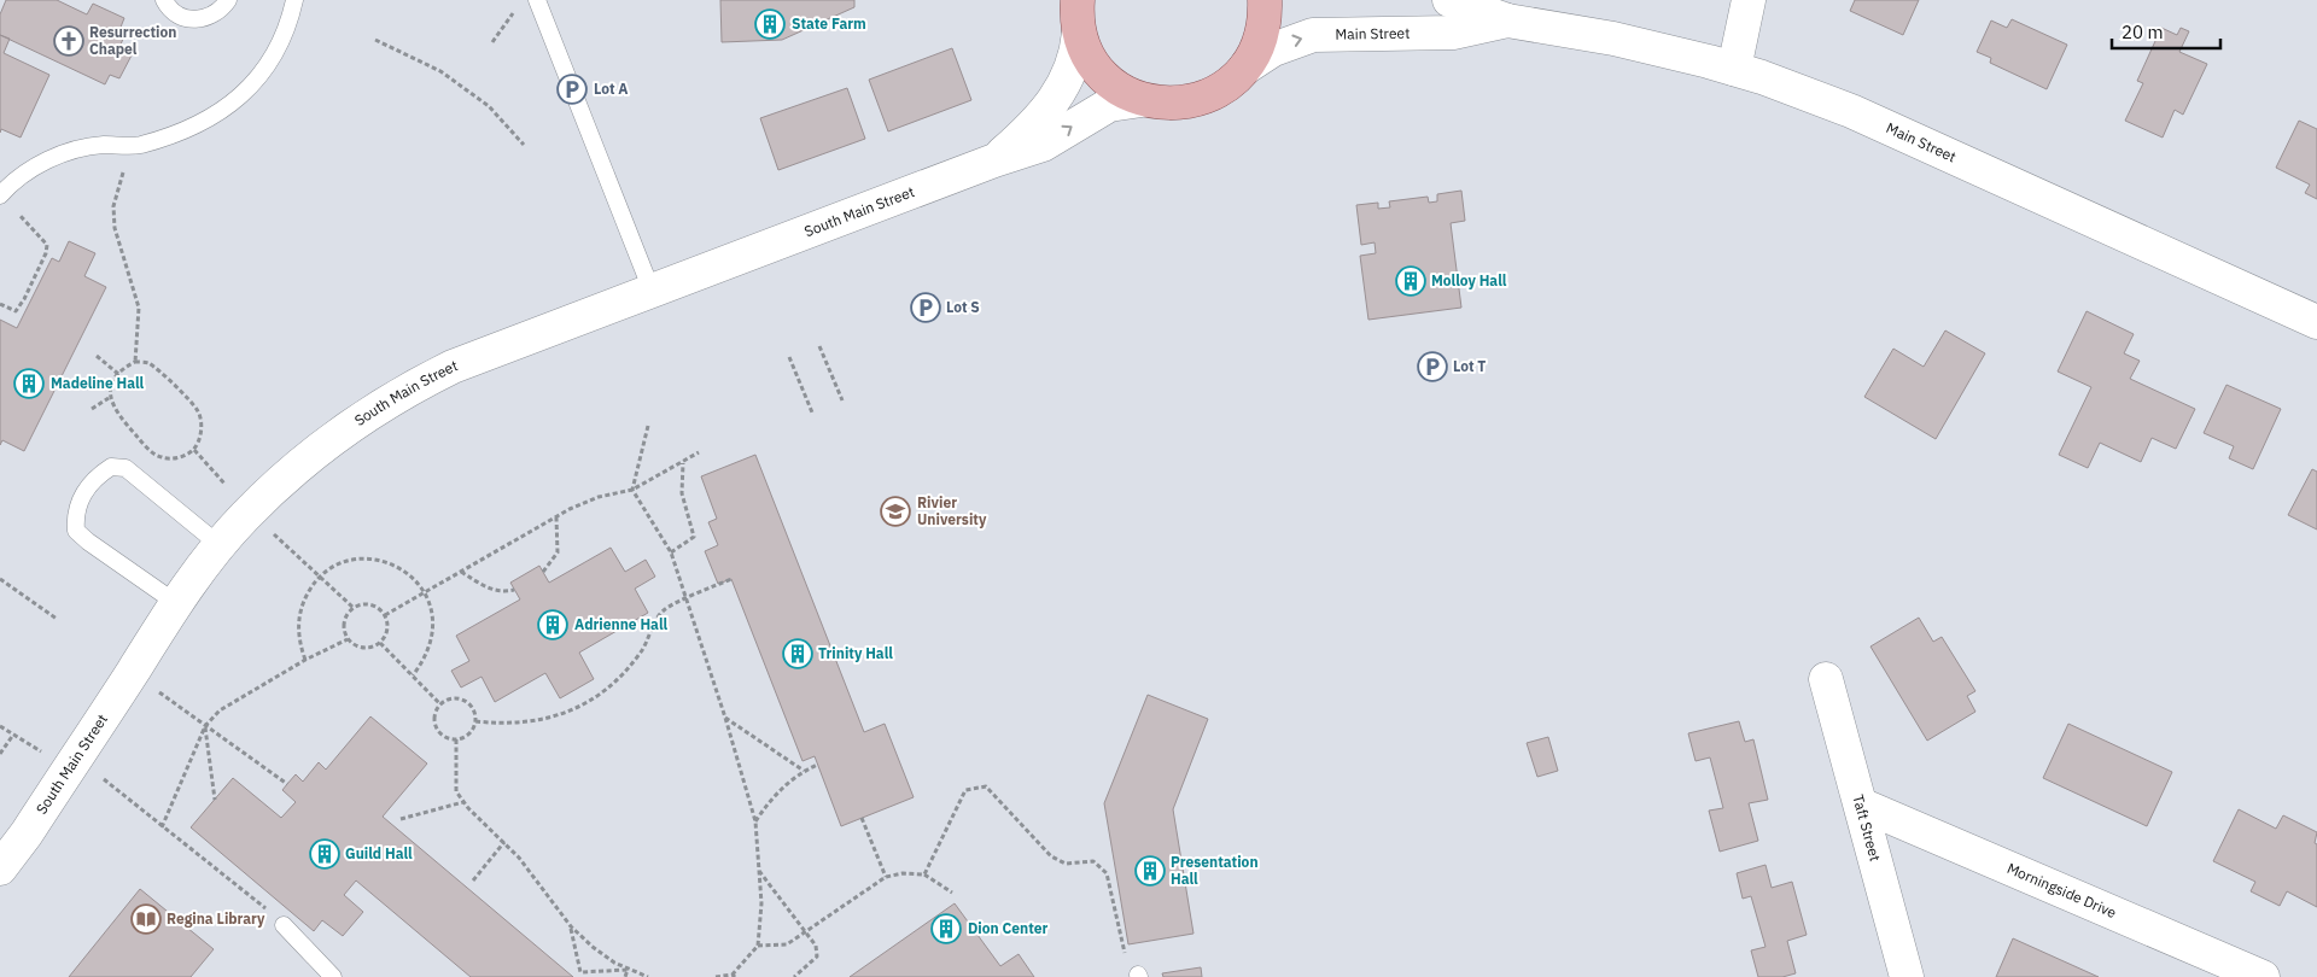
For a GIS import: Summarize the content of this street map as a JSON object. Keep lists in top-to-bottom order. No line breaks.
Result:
{"streets":{"street":["Main Street","South Main Street","Taft Street","Morningside Drive"]},"crossings":[["Taft Street","Morningside Drive"]],"places":{"building":["State Farm","Molloy Hall","Madeline Hall","Adrienne Hall","Trinity Hall","Guild Hall","Presentation Hall","Dion Center"],"church":["Resurrection Chapel"],"parking":["Lot A","Lot S","Lot T"],"school or university":["Rivier University"],"library":["Regina Library"]},"scale_bar":"20 m"}
